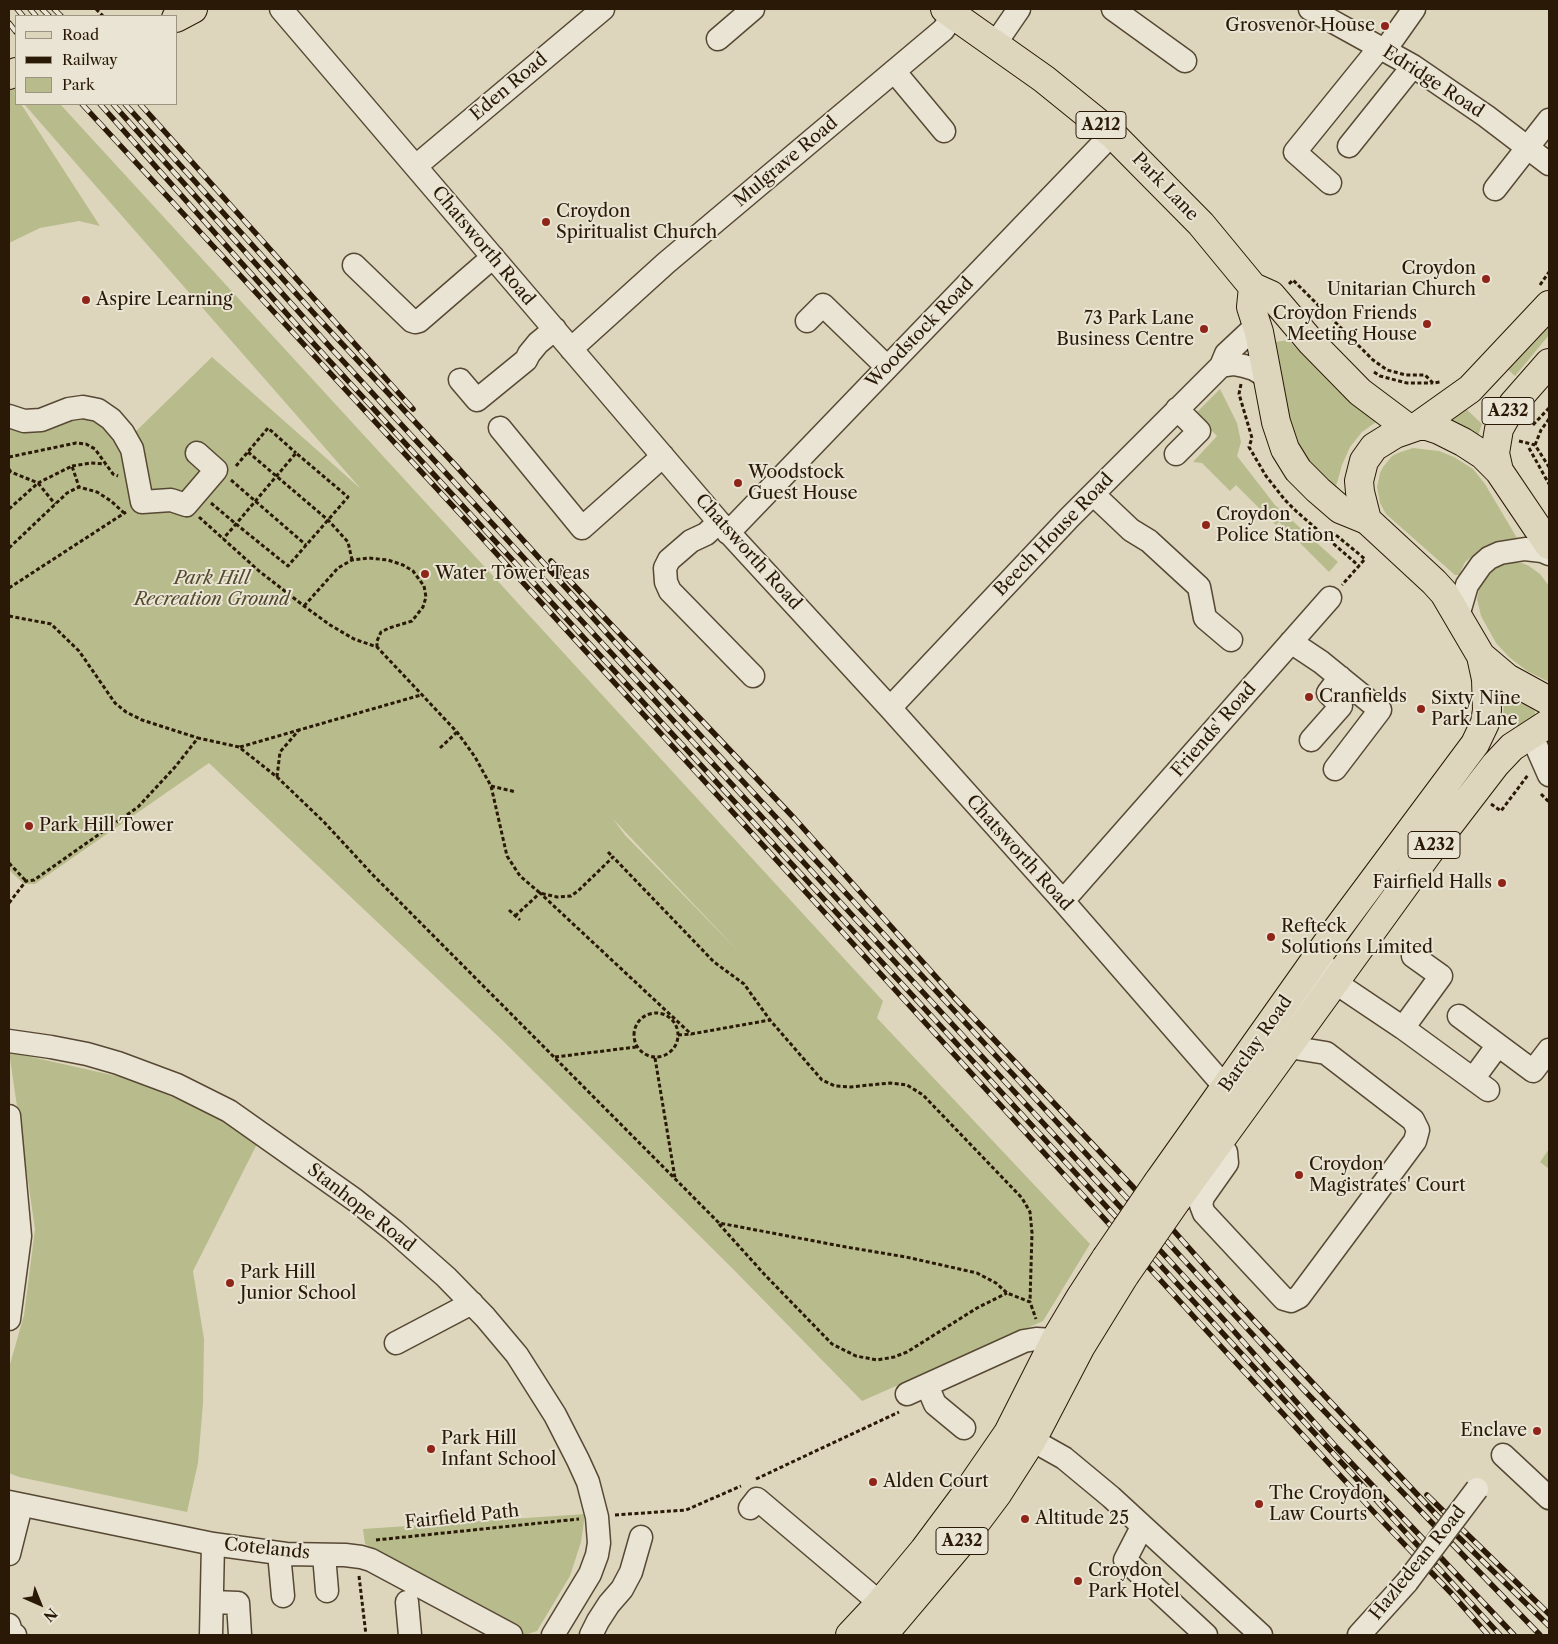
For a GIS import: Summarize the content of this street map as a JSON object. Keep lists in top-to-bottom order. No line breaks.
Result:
{"streets":{"main road":["A212","Park Lane","A232","Barclay Road"],"street":["Edridge Road","Eden Road","Mulgrave Road","Chatsworth Road","Woodstock Road","Beech House Road","Friends' Road","Stanhope Road","Cotelands","Hazledean Road"],"path":["Fairfield Path"]},"crossings":[["Eden Road","Chatsworth Road"],["Mulgrave Road","Park Lane"],["Mulgrave Road","Chatsworth Road"],["Park Lane","Woodstock Road"],["Park Lane","A232"],["Chatsworth Road","Woodstock Road"],["Chatsworth Road","Beech House Road"],["Chatsworth Road","Friends' Road"],["Chatsworth Road","Barclay Road"],["A232","Barclay Road"],["Stanhope Road","Fairfield Path"],["Fairfield Path","Cotelands"]],"parks":["Park Hill Recreation Ground"],"places":["Grosvenor House","Croydon Spiritualist Church","Croydon Unitarian Church","Aspire Learning","Croydon Friends Meeting House","73 Park Lane Business Centre","Woodstock Guest House","Croydon Police Station","Water Tower Teas","Cranfields","Sixty Nine Park Lane","Park Hill Tower","Fairfield Halls","Refteck Solutions Limited","Croydon Magistrates' Court","Park Hill Junior School","Enclave","Park Hill Infant School","Alden Court","The Croydon Law Courts","Altitude 25","Croydon Park Hotel"],"legend":["Road","Railway","Park"],"north":"bottom right"}
